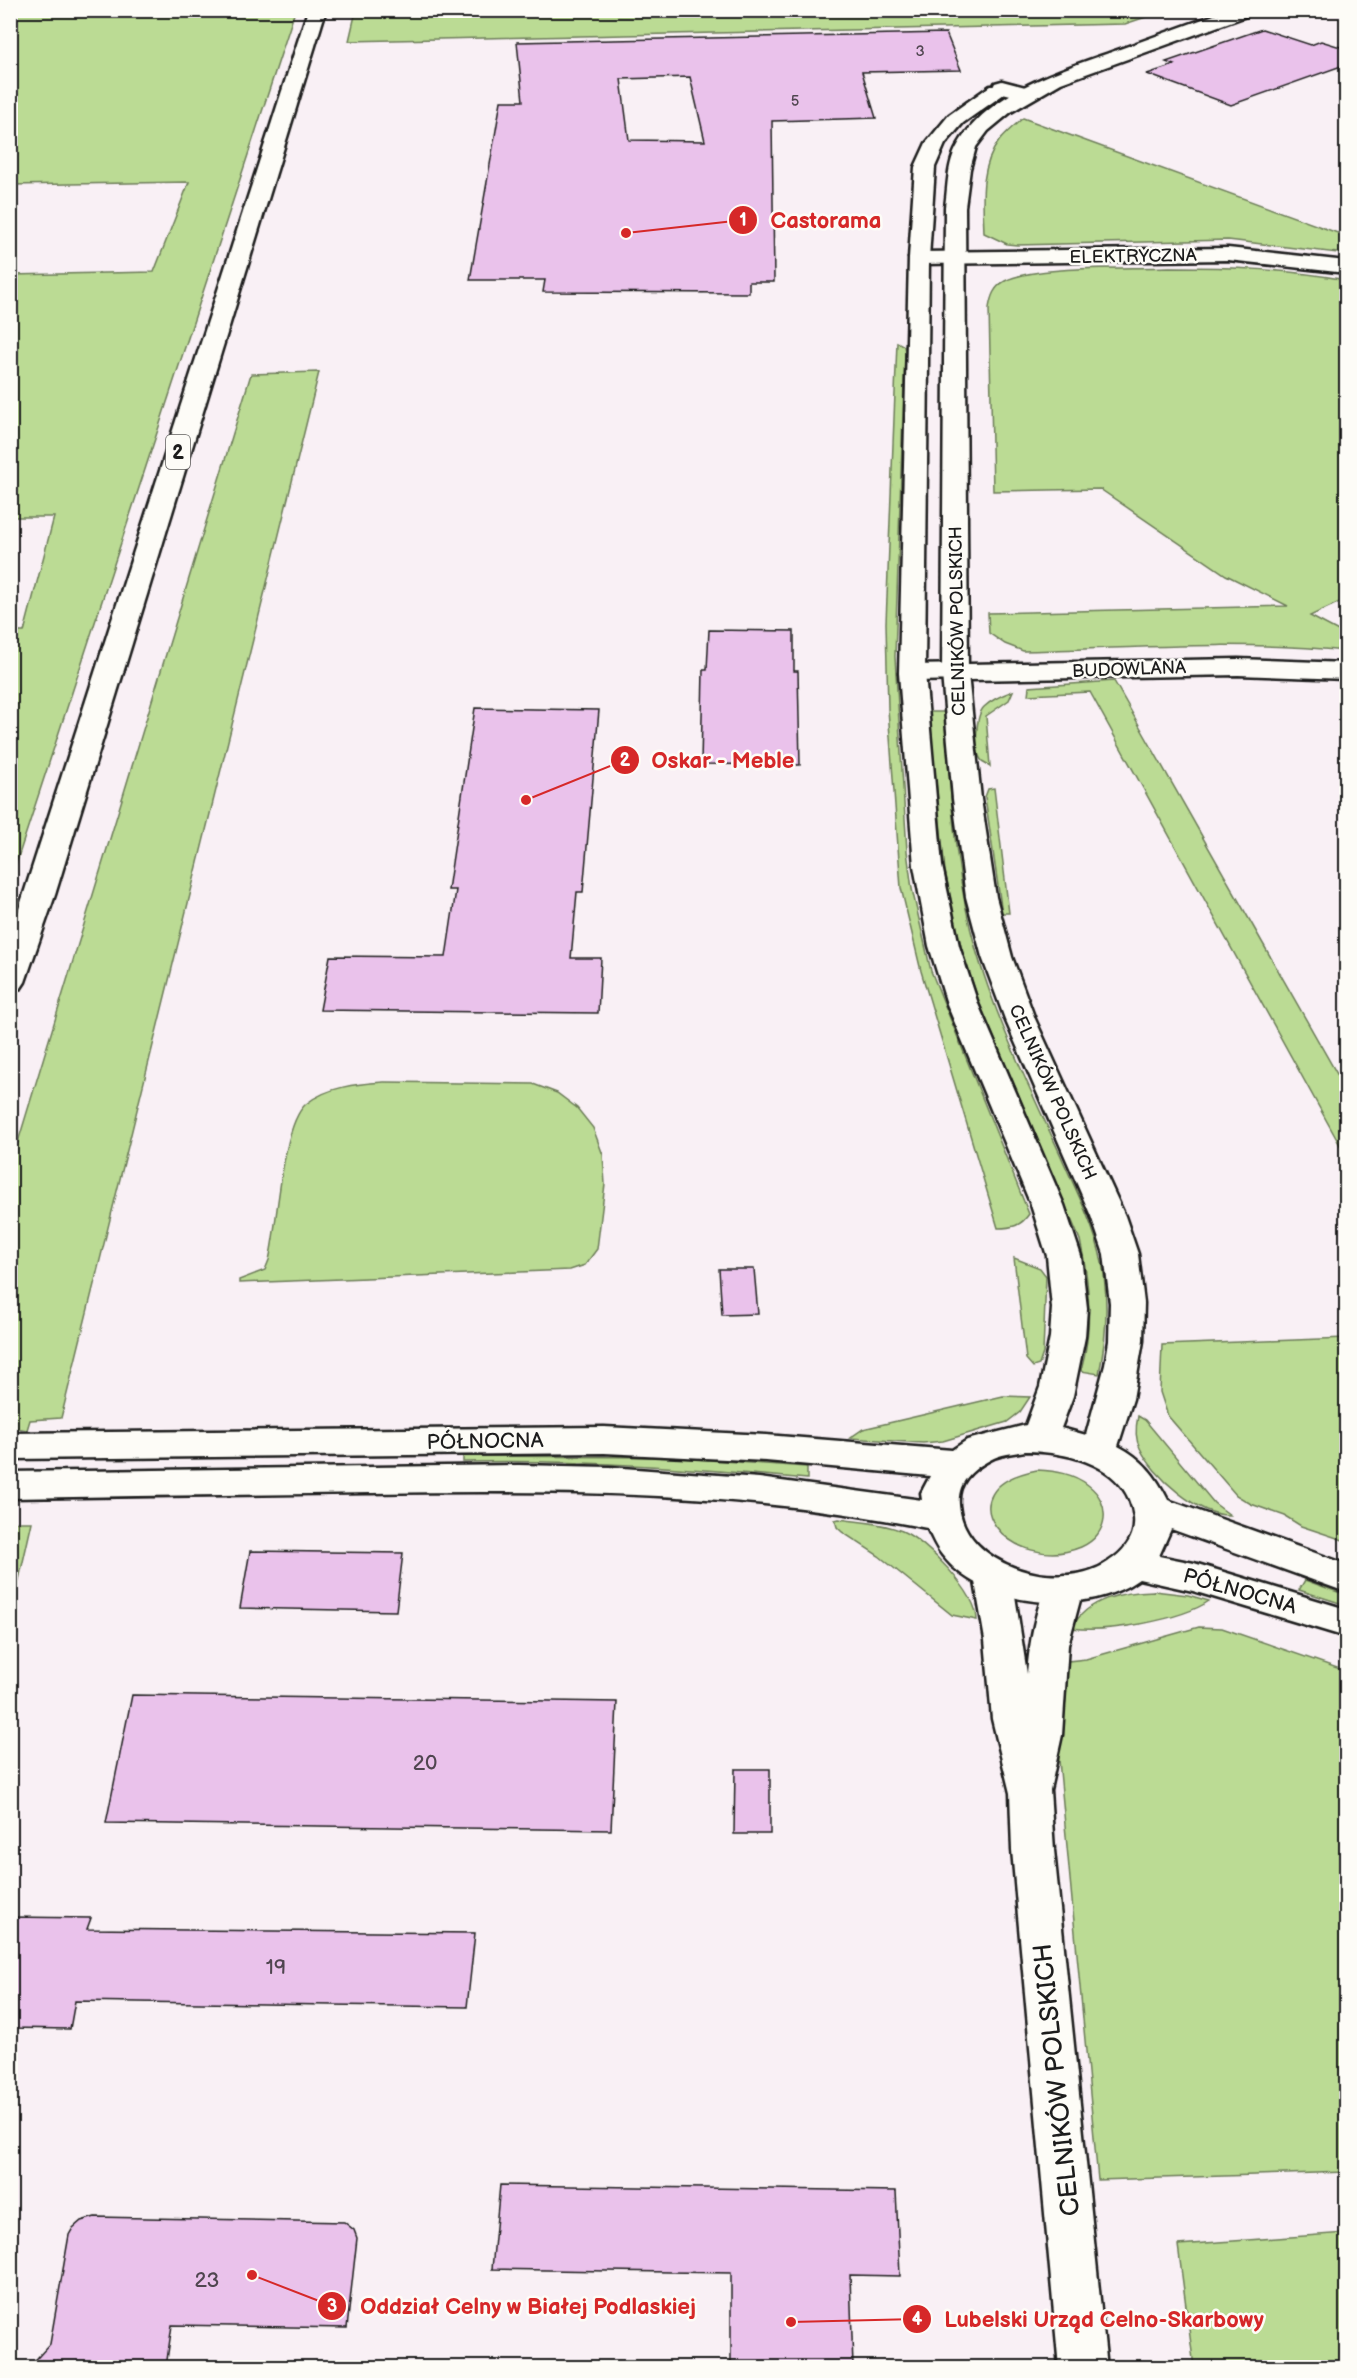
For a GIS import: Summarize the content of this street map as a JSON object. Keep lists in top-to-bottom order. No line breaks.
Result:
{"streets":{"main road":["ELEKTRYCZNA","2","CELNIKÓW POLSKICH","BUDOWLANA","PÓŁNOCNA"]},"crossings":[["ELEKTRYCZNA","CELNIKÓW POLSKICH"],["CELNIKÓW POLSKICH","BUDOWLANA"],["CELNIKÓW POLSKICH","PÓŁNOCNA"]],"places":["Castorama","Oskar - Meble","Oddział Celny w Białej Podlaskiej","Lubelski Urząd Celno-Skarbowy"],"house_numbers":["3","5","20","19","23"]}
